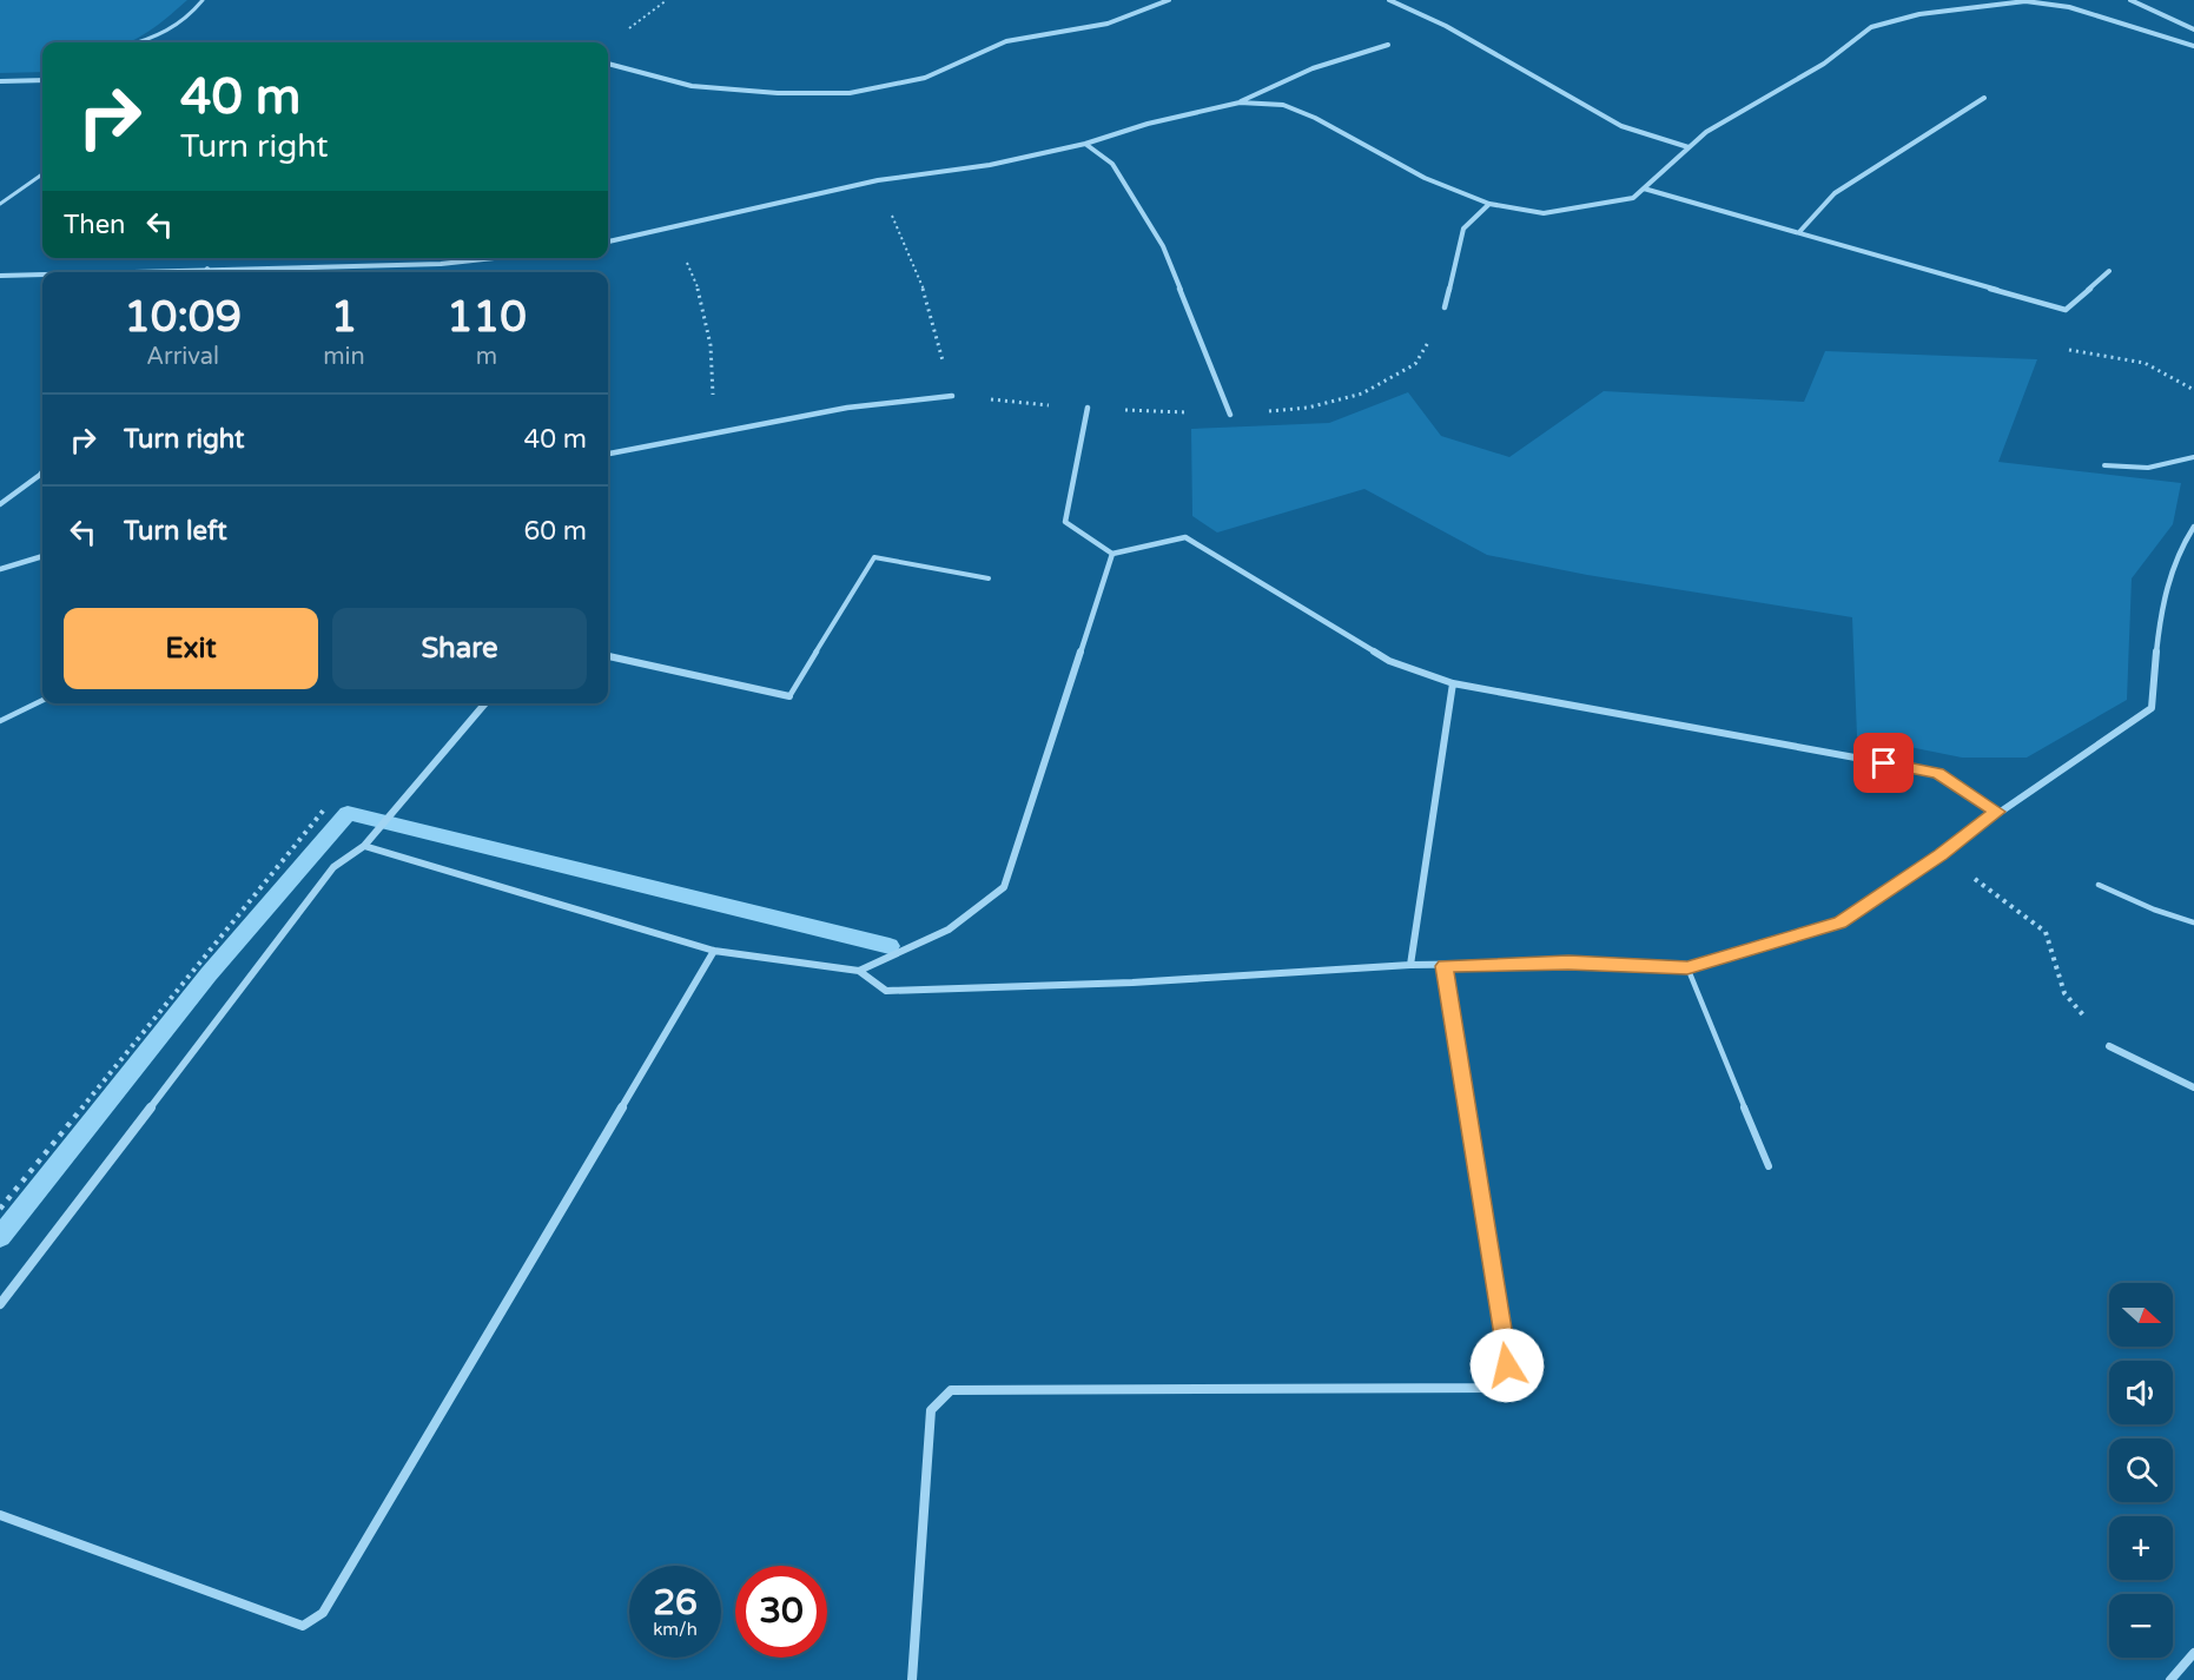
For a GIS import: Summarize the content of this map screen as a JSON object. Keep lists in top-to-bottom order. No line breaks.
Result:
{"north":"right","page":{"turn":["40 m","Turn right"],"then":"Then","eta":["10:09","Arrival","1","min","110","m"],"list":[{"name":"Turn right","value":"40 m"},{"name":"Turn left","value":"60 m"}],"buttons":["Exit","Share"],"map_buttons":["+","−"],"speed":"26 km/h","limit":"30"}}
